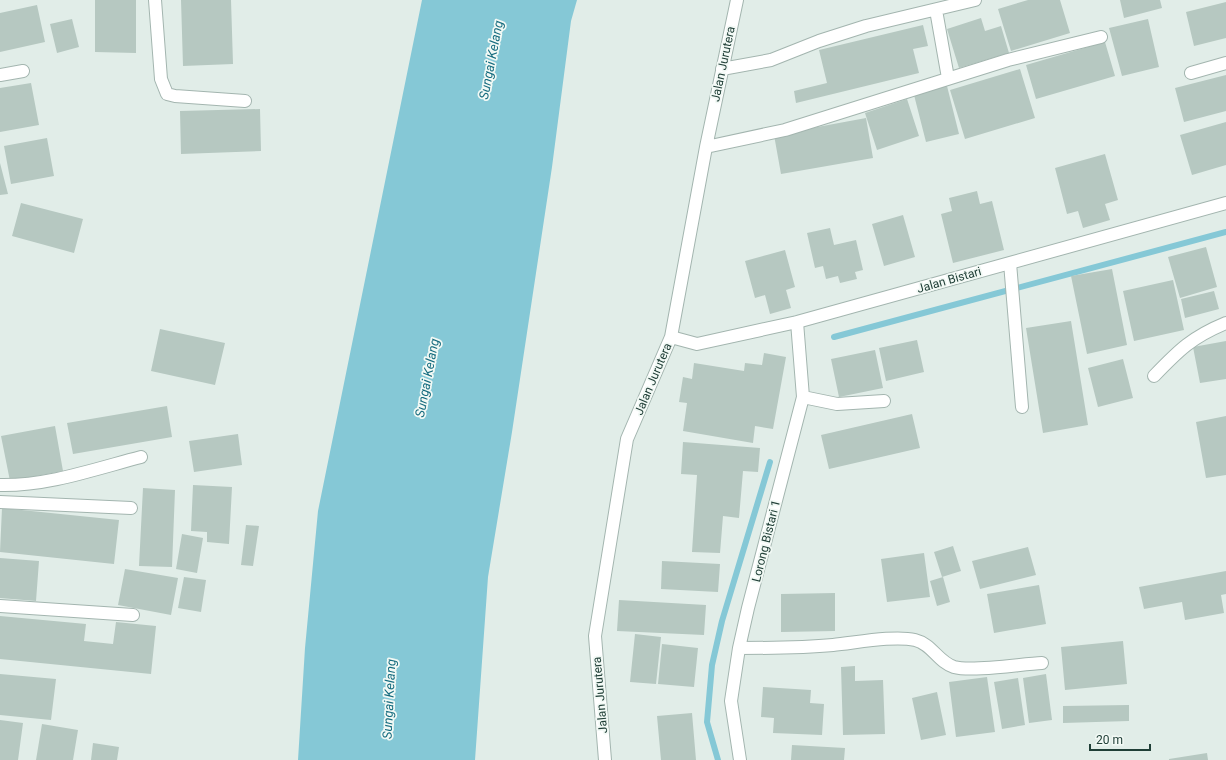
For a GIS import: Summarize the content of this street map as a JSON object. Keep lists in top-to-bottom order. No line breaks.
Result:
{"streets":{"street":["Jalan Jurutera","Jalan Bistari","Lorong Bistari 1"]},"crossings":[["Jalan Jurutera","Jalan Bistari"],["Jalan Bistari","Lorong Bistari 1"]],"water":["Sungai Kelang"],"scale_bar":"20 m"}
